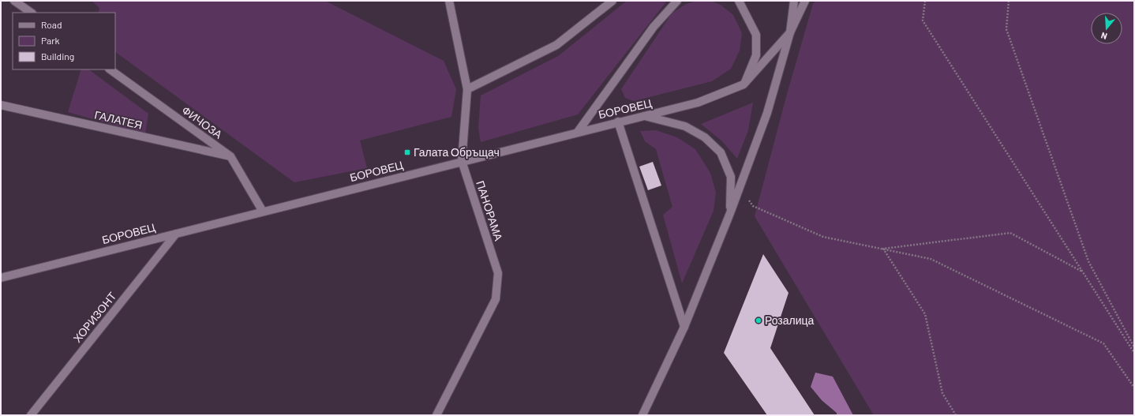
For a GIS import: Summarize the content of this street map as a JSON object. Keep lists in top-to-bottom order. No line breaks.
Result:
{"streets":{"street":["БОРОВЕЦ","ГАЛАТЕЯ","ФИЧОЗА","ПАНОРАМА","ХОРИЗОНТ"]},"crossings":[["БОРОВЕЦ","ФИЧОЗА"],["БОРОВЕЦ","ПАНОРАМА"],["БОРОВЕЦ","ХОРИЗОНТ"],["ГАЛАТЕЯ","ФИЧОЗА"]],"places":{"transit":["Галата Обръщач"],"other":["Розалица"]},"legend":["Road","Park","Building"],"north":"bottom"}
